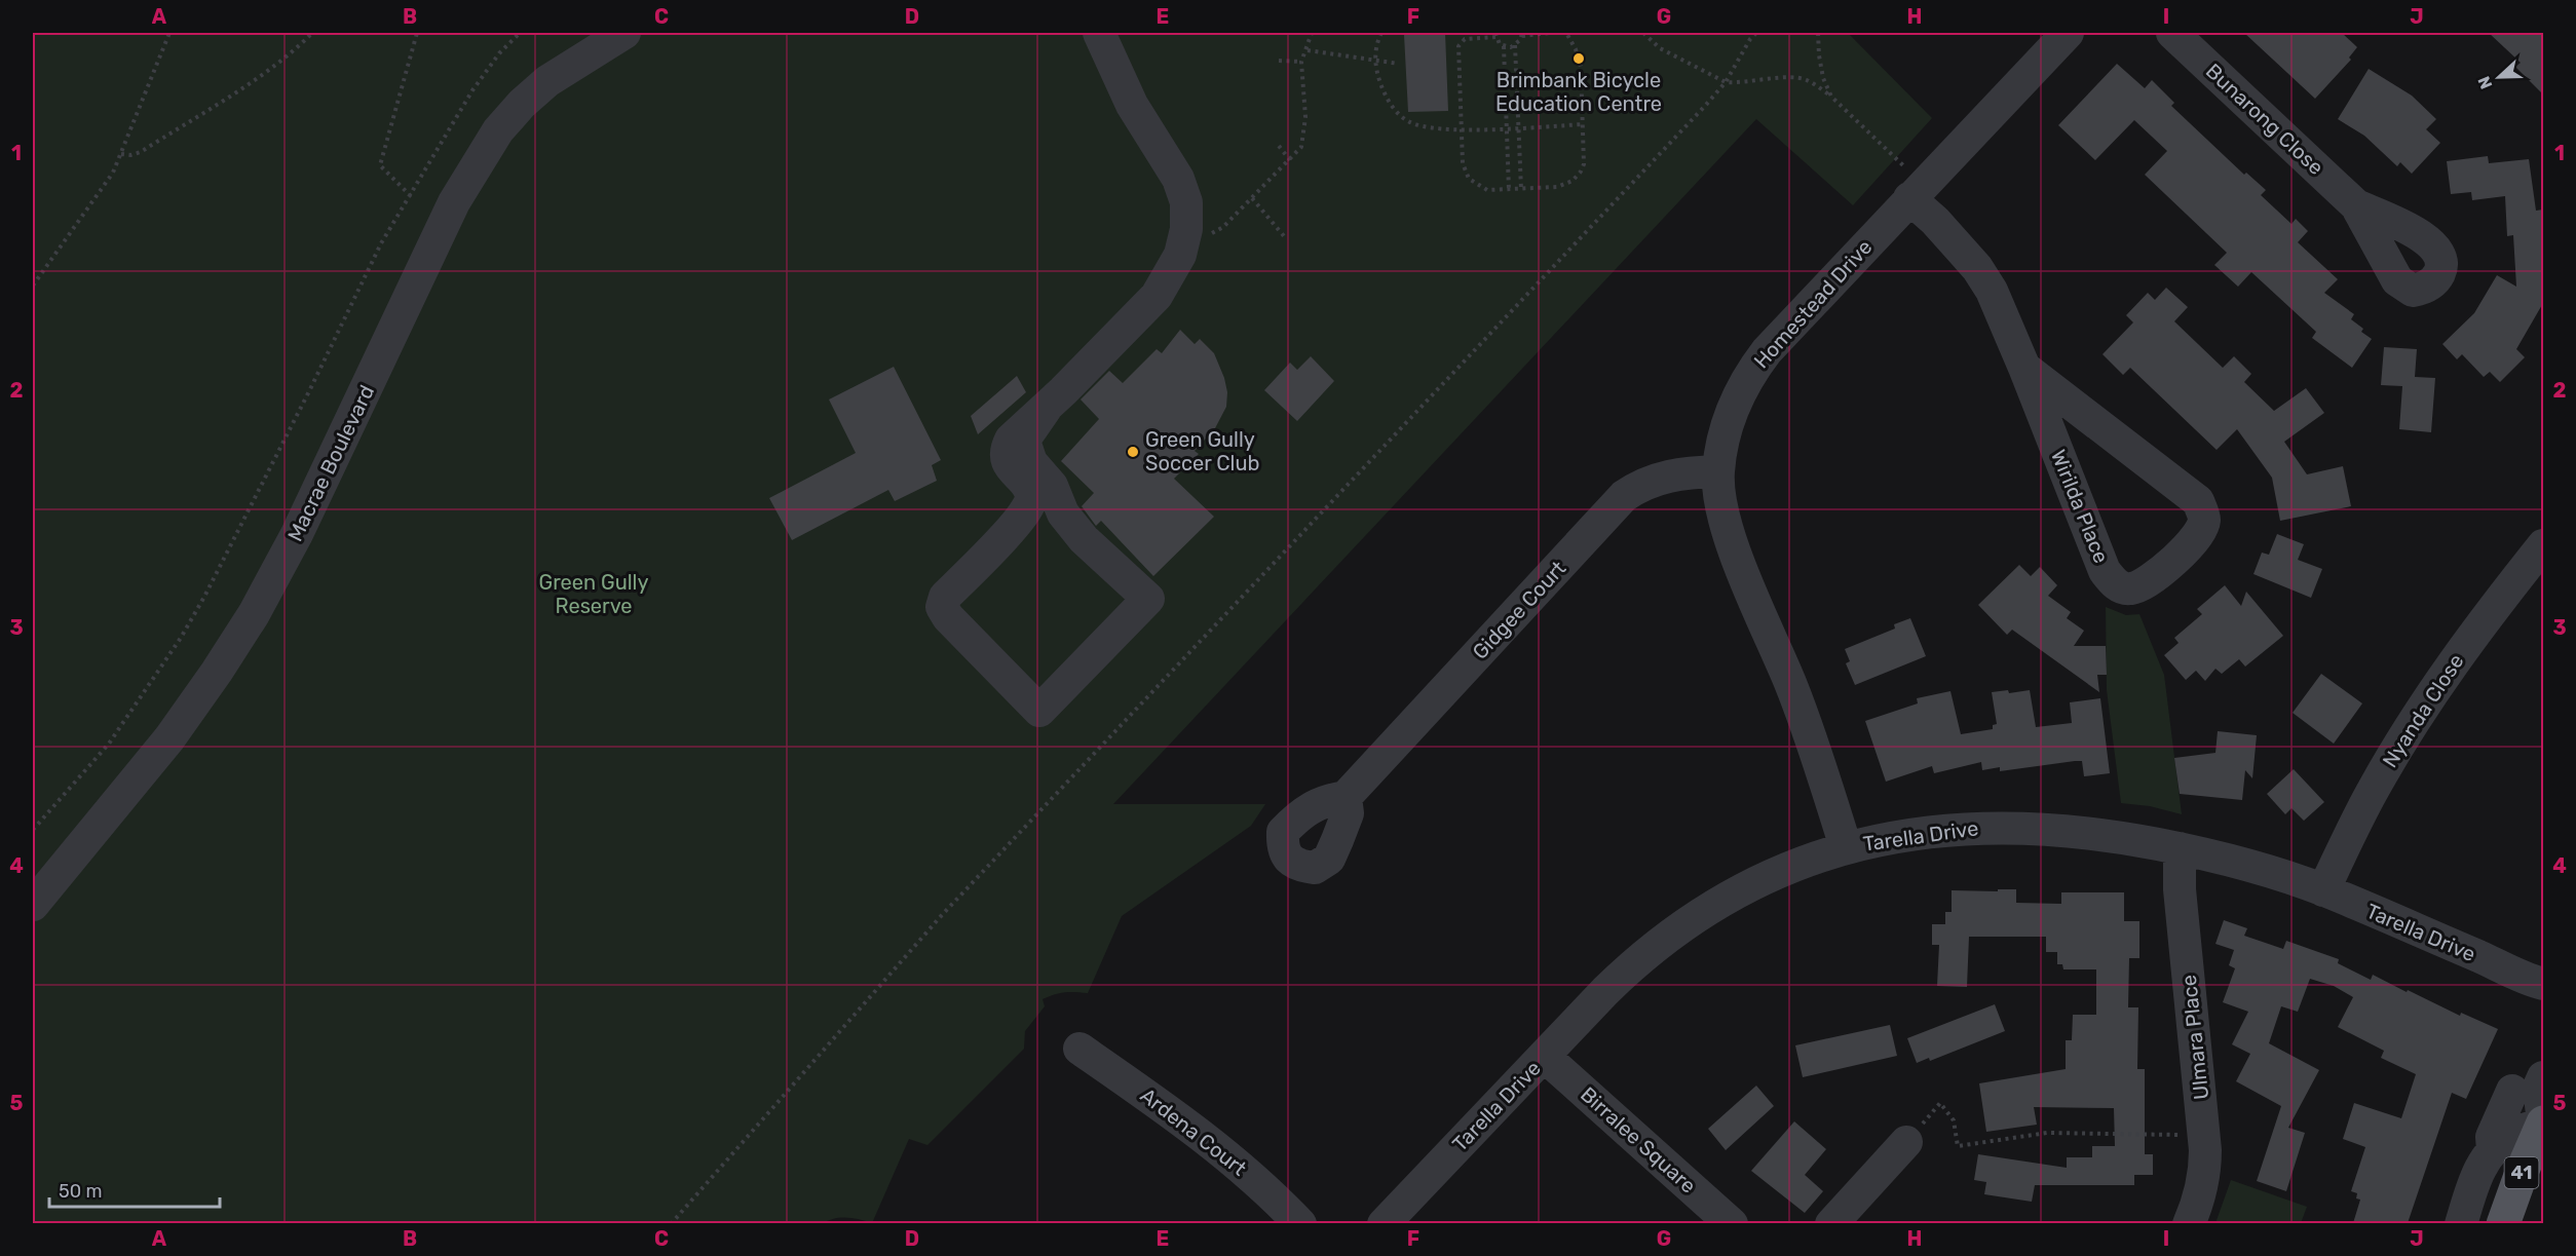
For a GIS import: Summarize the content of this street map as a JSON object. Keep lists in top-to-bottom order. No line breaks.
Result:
{"streets":{"main road":["41"],"street":["Bunarong Close","Homestead Drive","Macrae Boulevard","Wirilda Place","Gidgee Court","Nyanda Close","Tarella Drive","Ulmara Place","Ardena Court","Birralee Square"]},"crossings":[["Homestead Drive","Wirilda Place"],["Homestead Drive","Gidgee Court"],["Homestead Drive","Tarella Drive"],["Nyanda Close","Tarella Drive"],["Tarella Drive","Ulmara Place"],["Tarella Drive","Birralee Square"]],"parks":["Green Gully Reserve"],"places":["Brimbank Bicycle Education Centre","Green Gully Soccer Club"],"scale_bar":"50 m","north":"left","grid":{"columns":["A","B","C","D","E","F","G","H","I","J"],"rows":["1","2","3","4","5"]}}
